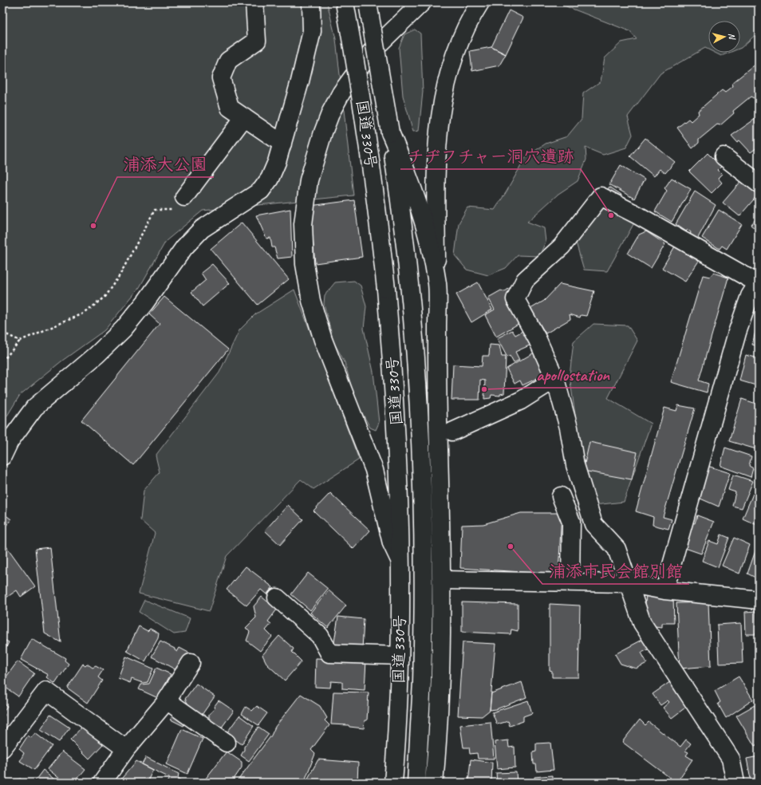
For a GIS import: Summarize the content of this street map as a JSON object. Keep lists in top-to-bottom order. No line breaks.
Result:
{"streets":{"main road":["国道330号"]},"places":["チヂフチャー洞穴遺跡","浦添大公園","apollostation","浦添市民会館別館"],"north":"right"}
